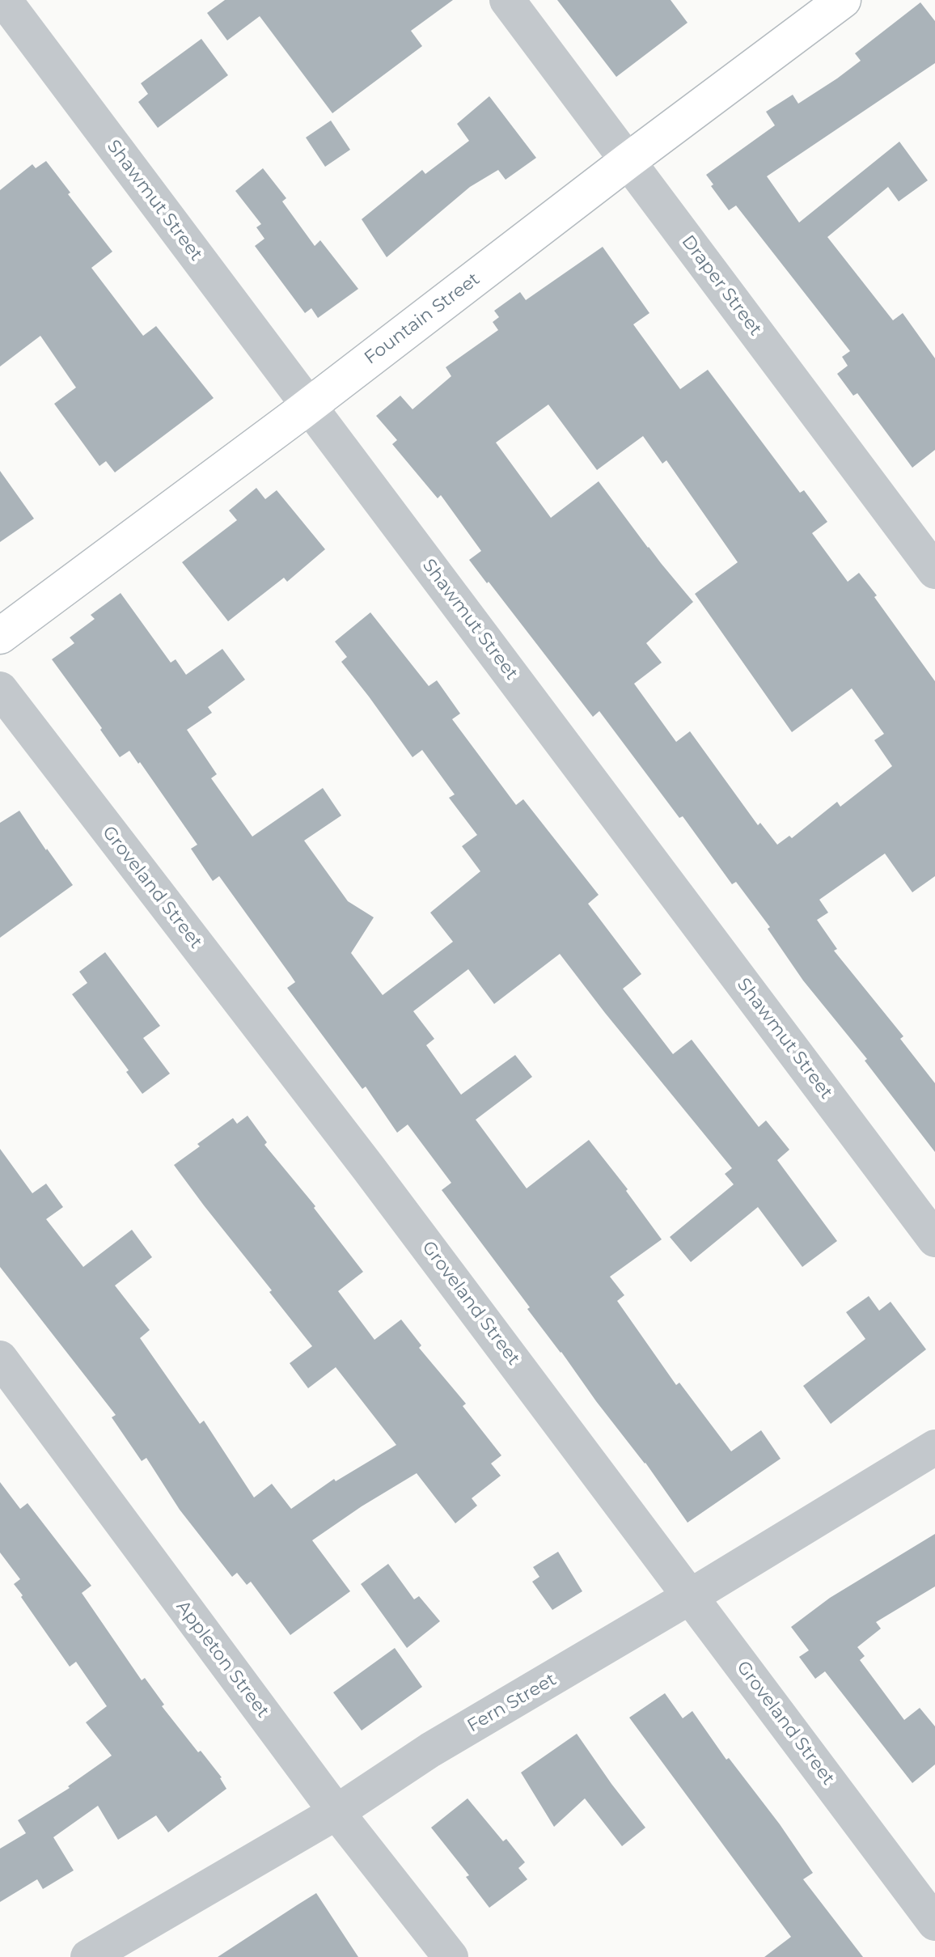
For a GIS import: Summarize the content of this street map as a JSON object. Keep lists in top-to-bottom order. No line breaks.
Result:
{"streets":{"street":["Shawmut Street","Draper Street","Fountain Street","Groveland Street","Appleton Street","Fern Street"]},"crossings":[["Shawmut Street","Fountain Street"],["Draper Street","Fountain Street"],["Groveland Street","Fern Street"],["Appleton Street","Fern Street"]]}
